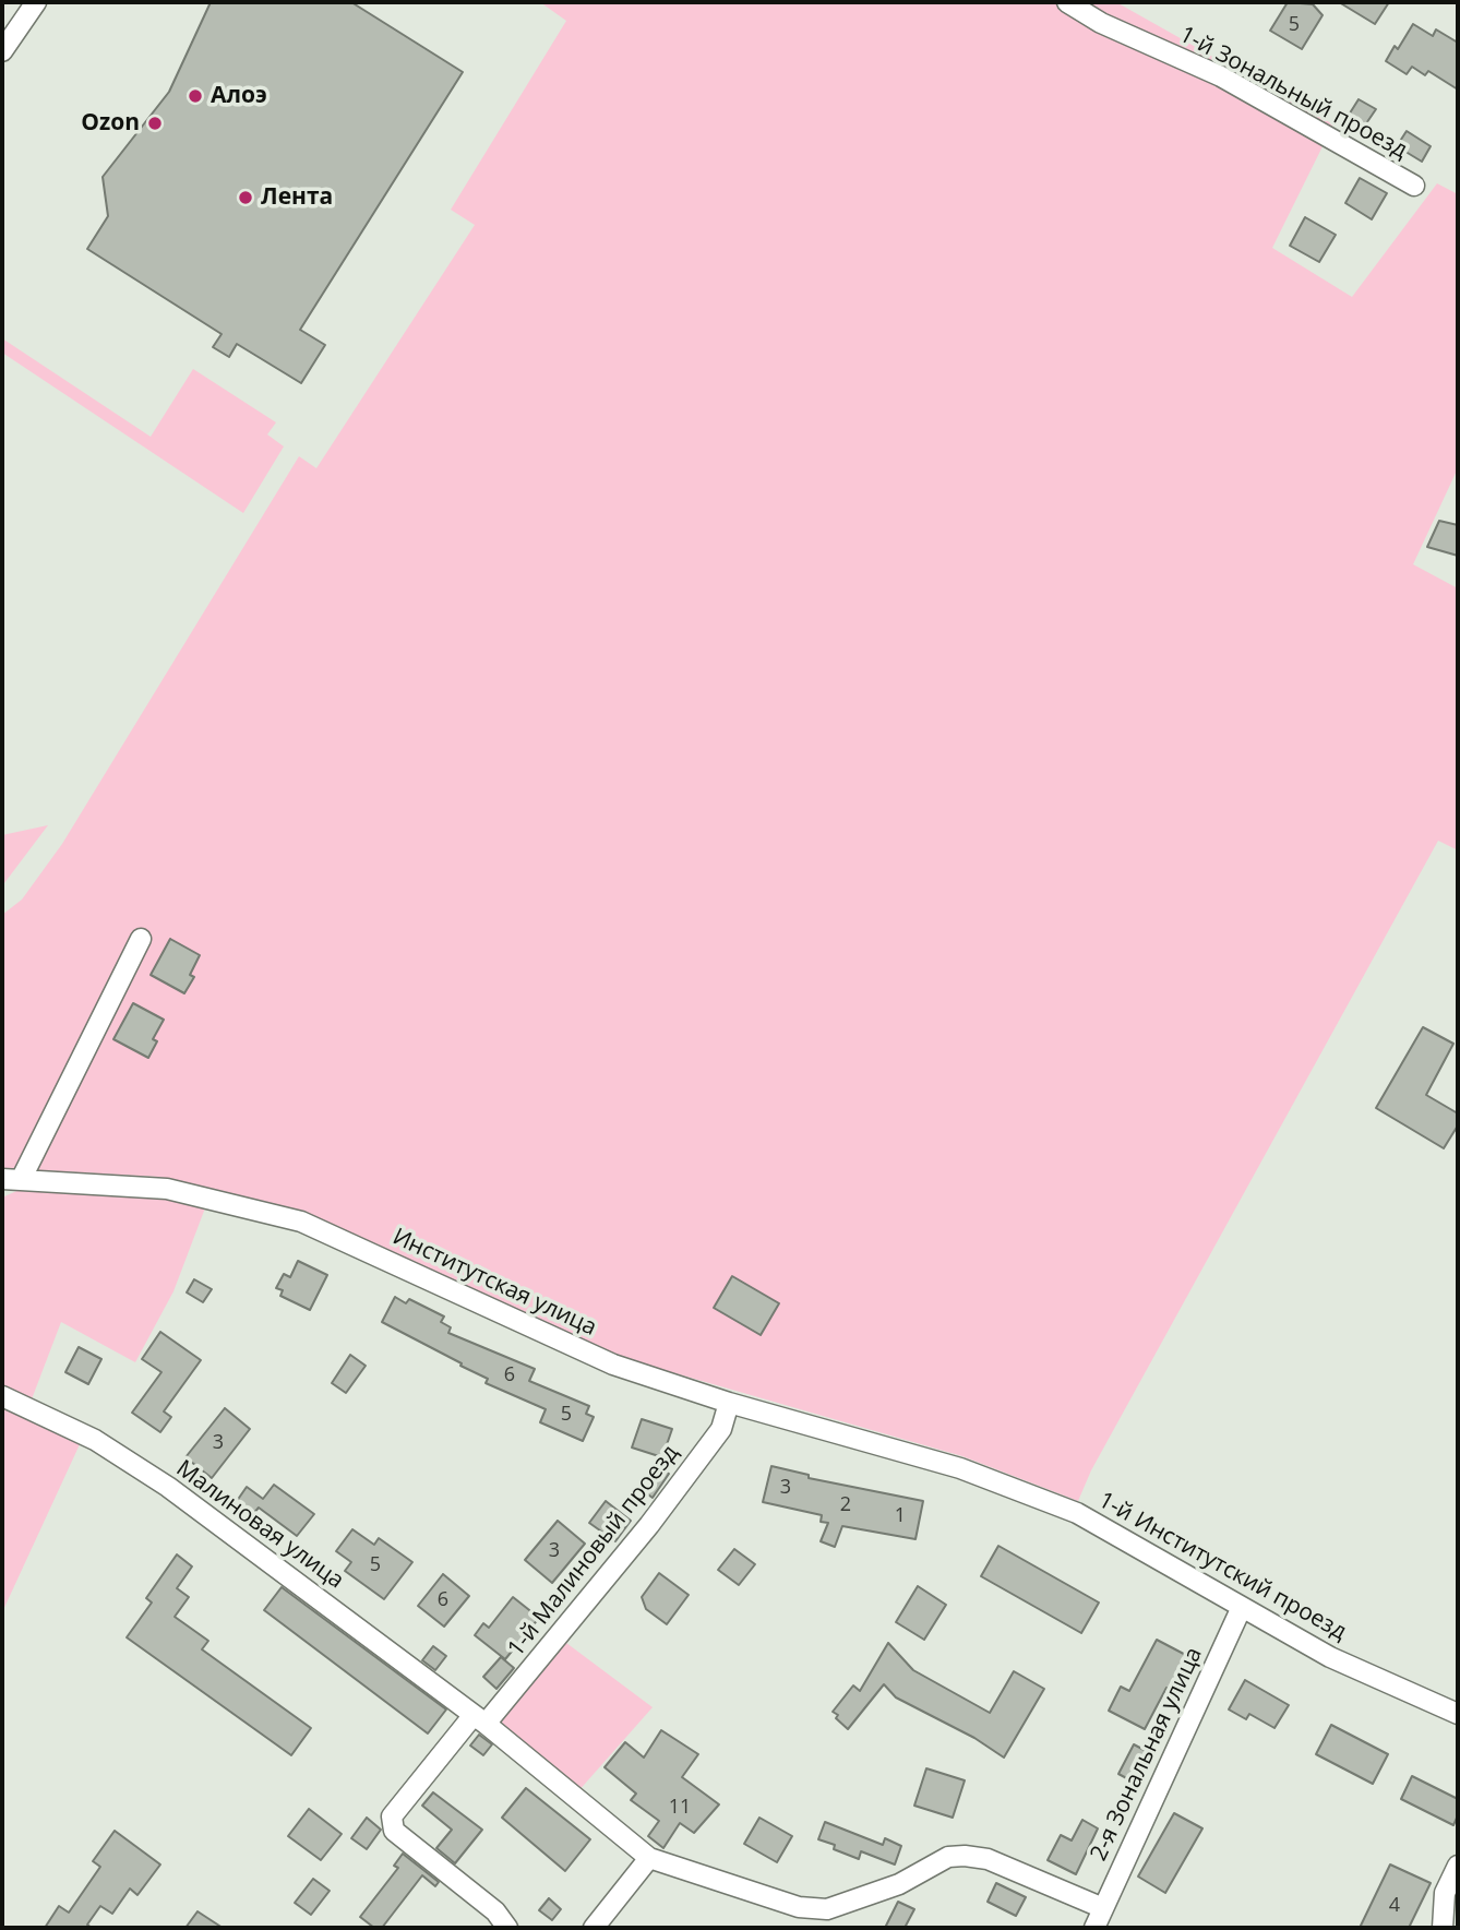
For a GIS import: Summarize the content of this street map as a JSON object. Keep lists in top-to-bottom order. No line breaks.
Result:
{"streets":{"street":["1-й Зональный проезд","Институтская улица","Малиновая улица","1-й Малиновый проезд","1-й Институтский проезд","2-я Зональная улица"]},"crossings":[["Институтская улица","1-й Малиновый проезд"],["Институтская улица","1-й Институтский проезд"],["Малиновая улица","1-й Малиновый проезд"],["Малиновая улица","2-я Зональная улица"],["1-й Институтский проезд","2-я Зональная улица"]],"places":["Алоэ","Ozon","Лента"],"house_numbers":["5","6","5","3","3","2","1","3","5","6","11","4"]}
